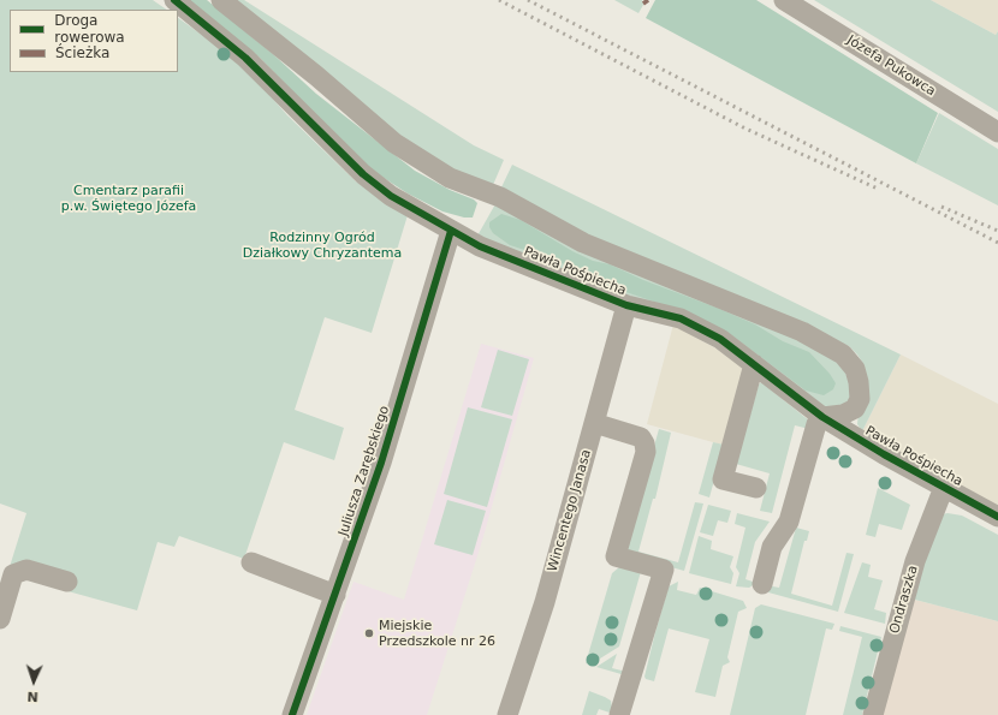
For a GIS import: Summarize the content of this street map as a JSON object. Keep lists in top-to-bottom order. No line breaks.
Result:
{"streets":{"street":["Józefa Pukowca","Pawła Pośpiecha","Juliusza Zarębskiego","Wincentego Janasa","Ondraszka"]},"crossings":[["Pawła Pośpiecha","Juliusza Zarębskiego"],["Pawła Pośpiecha","Wincentego Janasa"],["Pawła Pośpiecha","Ondraszka"]],"parks":["Cmentarz parafii p.w. Świętego Józefa","Rodzinny Ogród Działkowy Chryzantema"],"places":["Miejskie Przedszkole nr 26"],"legend":["Droga rowerowa","Ścieżka"],"north":"bottom"}
